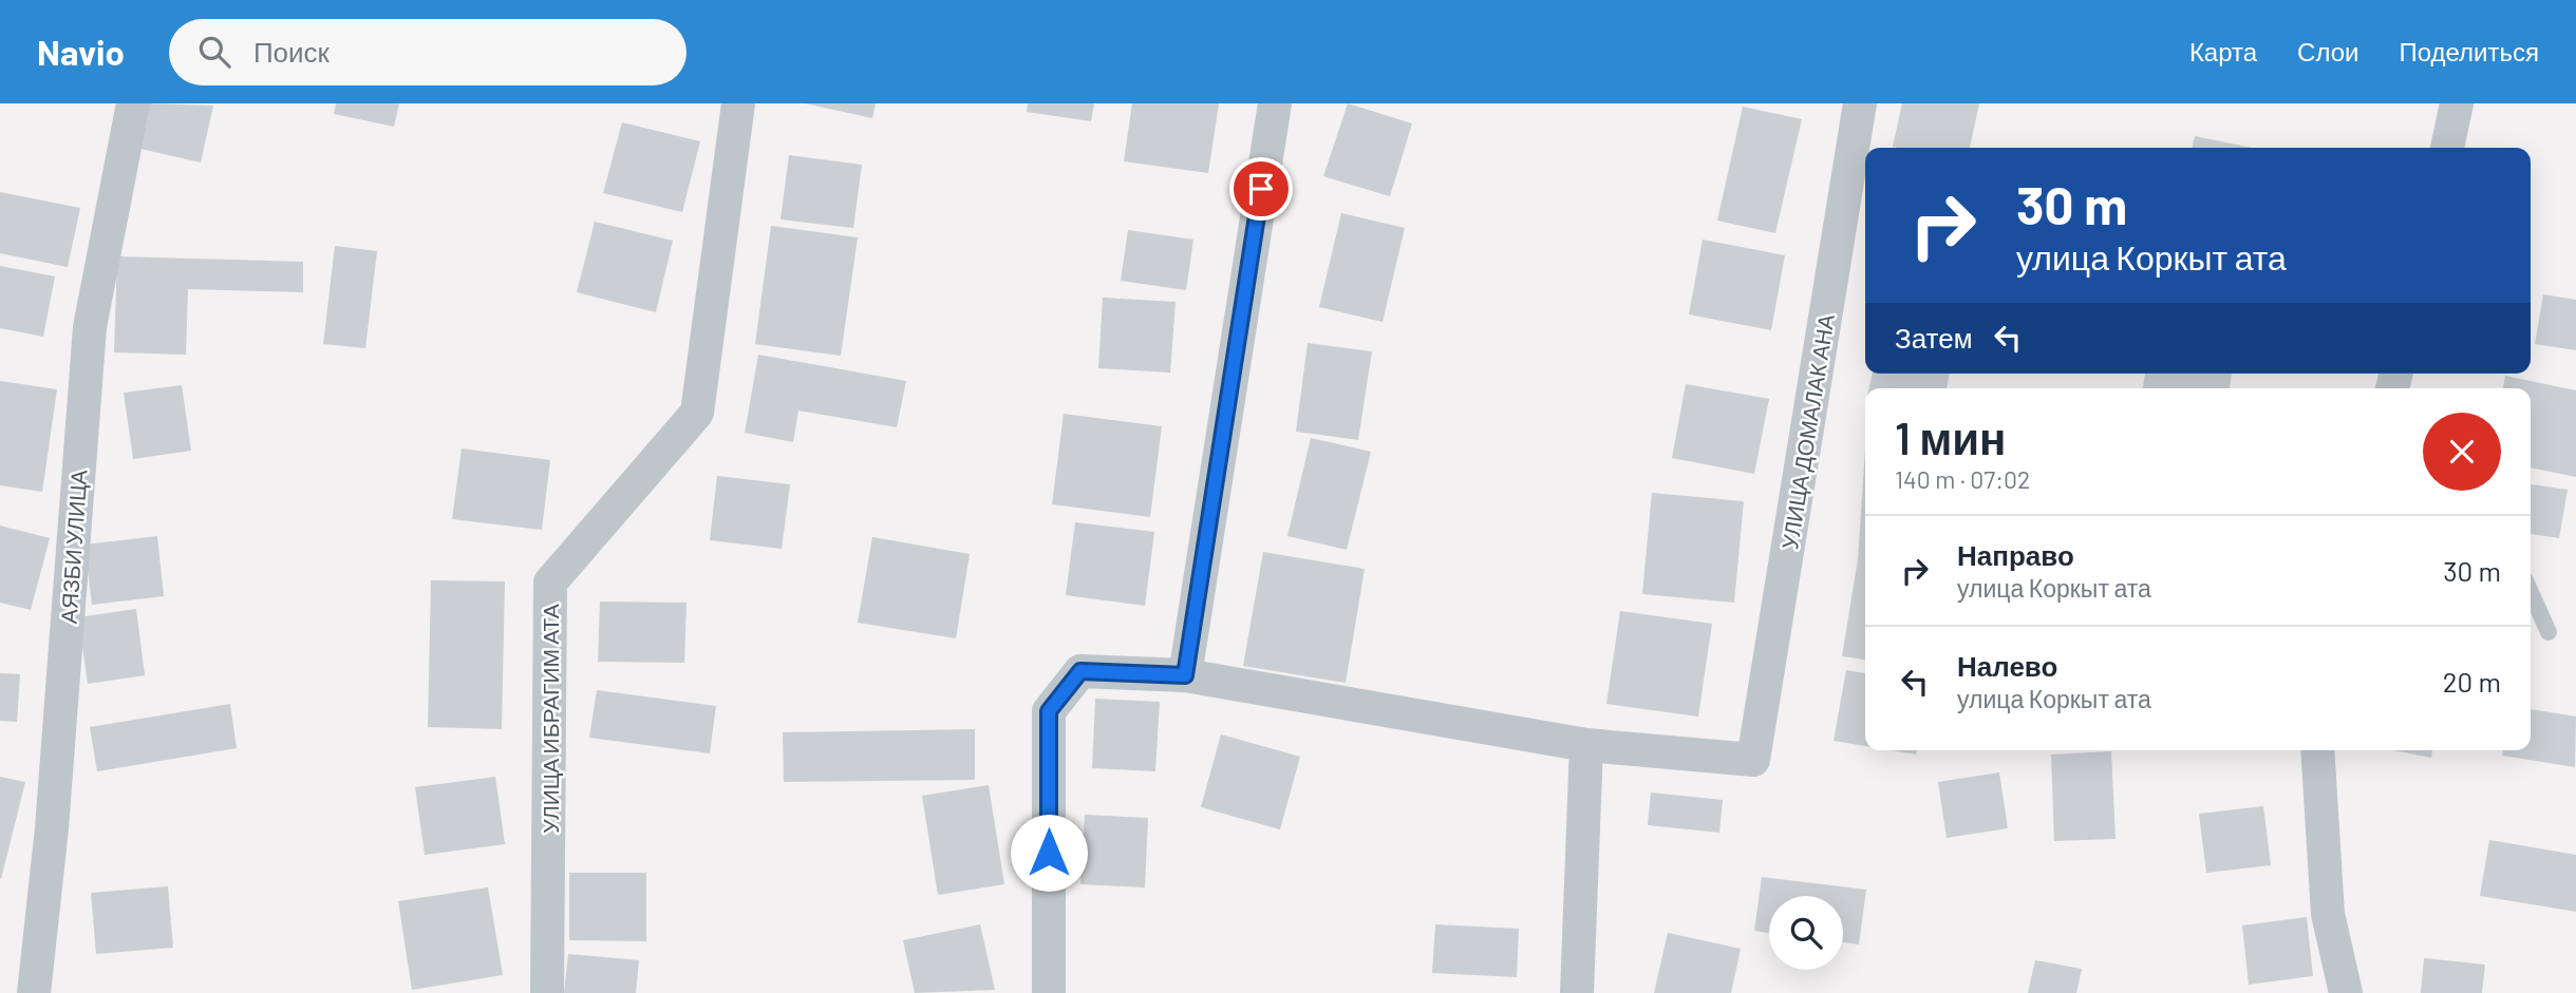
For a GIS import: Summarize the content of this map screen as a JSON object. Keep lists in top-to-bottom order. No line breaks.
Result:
{"streets":{"street":["УЛИЦА ДОМАЛАК АНА","АЯЗБИ УЛИЦА","УЛИЦА ИБРАГИМ АТА"]},"page":{"header":"Navio","search":"Поиск","nav":["Карта","Слои","Поделиться"],"turn":["30 m","улица Коркыт ата"],"then":"Затем","heading":["1 мин","140 m · 07:02"],"list":[{"name":"Направо","note":"улица Коркыт ата","value":"30 m"},{"name":"Налево","note":"улица Коркыт ата","value":"20 m"}]}}
